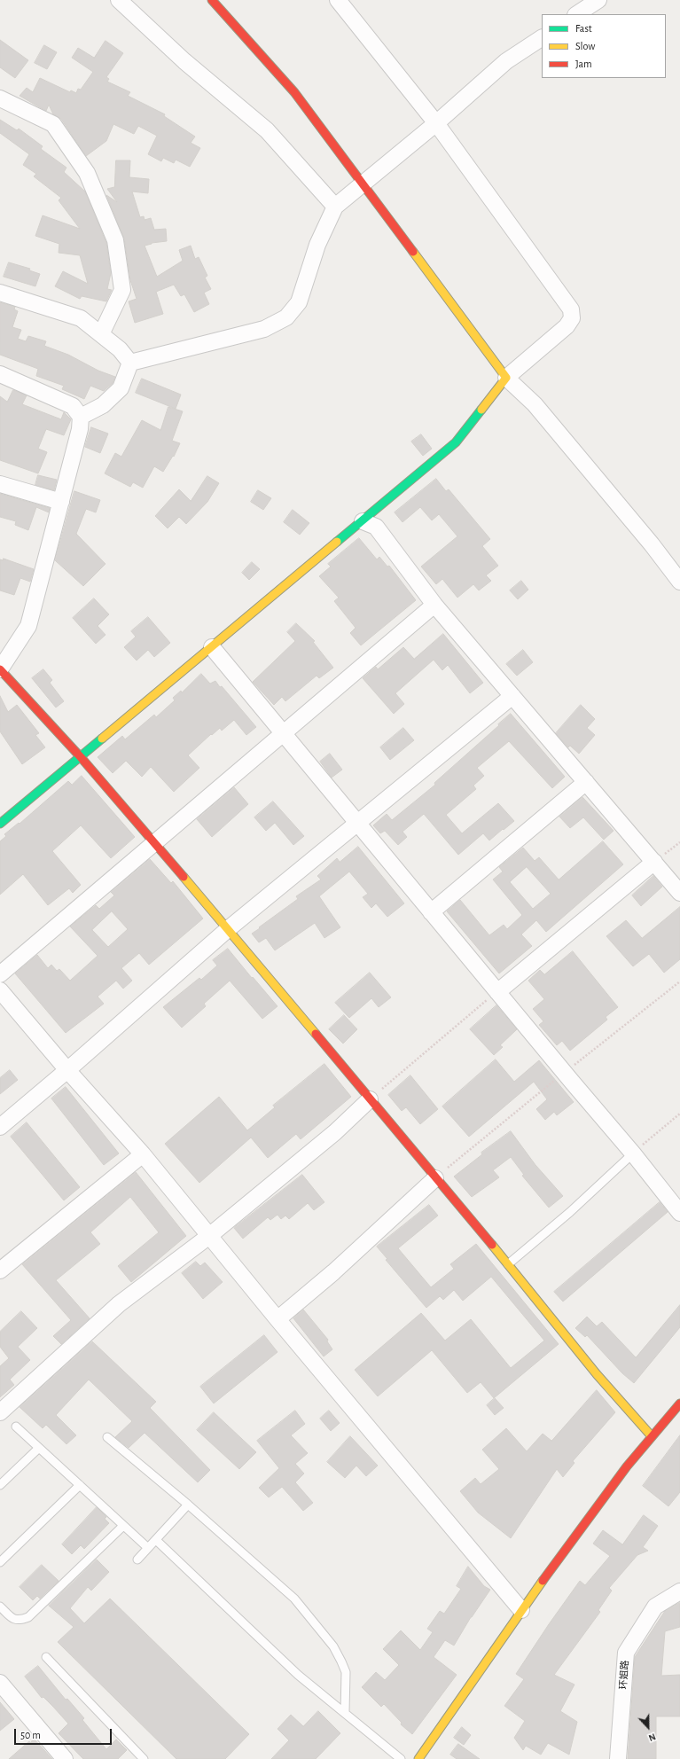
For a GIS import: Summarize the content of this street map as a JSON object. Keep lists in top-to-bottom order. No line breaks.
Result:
{"streets":{"street":["环姐路"]},"legend":["Fast","Slow","Jam"],"scale_bar":"50 m","north":"bottom"}
